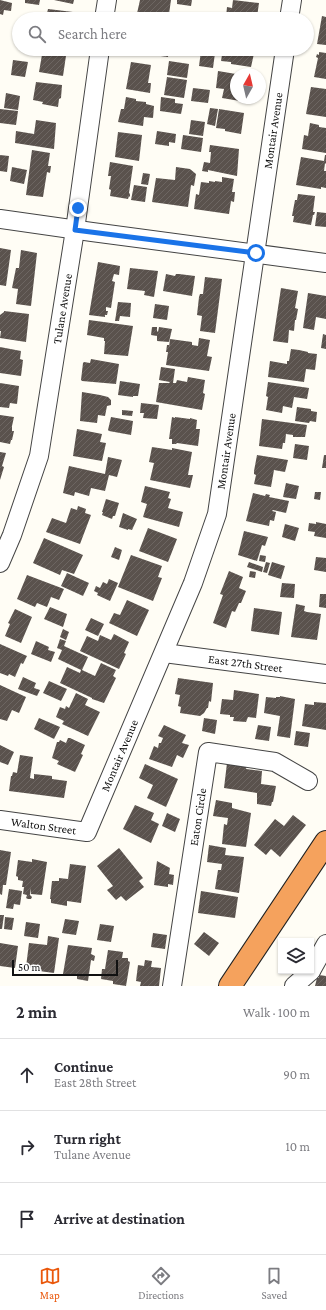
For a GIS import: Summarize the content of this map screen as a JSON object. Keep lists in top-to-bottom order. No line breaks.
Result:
{"streets":{"street":["Montair Avenue","Tulane Avenue","East 27th Street","Eaton Circle","Walton Street"]},"crossings":[["Montair Avenue","East 27th Street"],["Montair Avenue","Walton Street"]],"scale_bar":"50 m","north":"top","page":{"search":"Search here","scale":"50 m","heading":["2 min","Walk · 100 m"],"list":[["Continue","East 28th Street","90 m"],["Turn right","Tulane Avenue","10 m"],"Arrive at destination"],"nav":["Map","Directions","Saved"]}}
